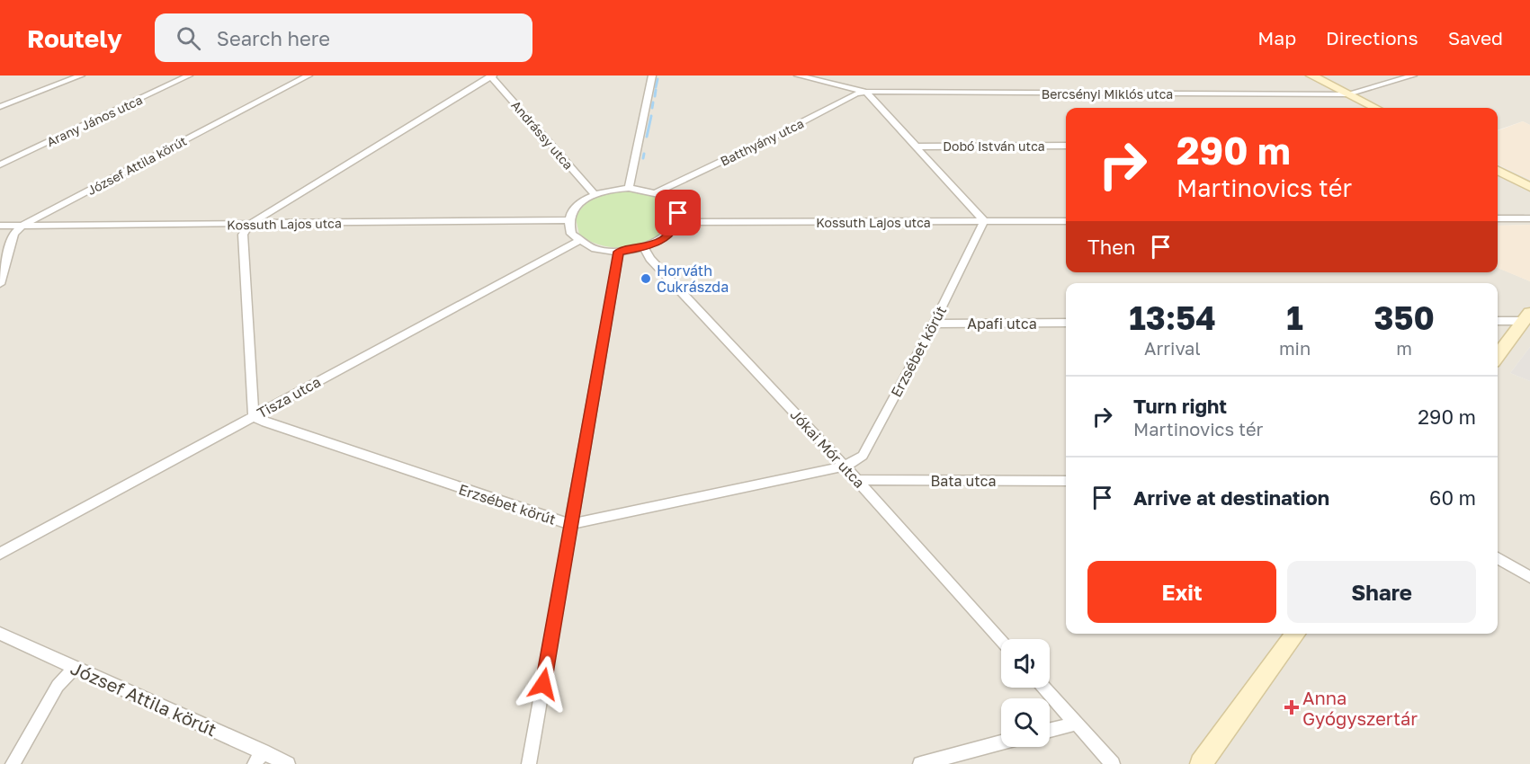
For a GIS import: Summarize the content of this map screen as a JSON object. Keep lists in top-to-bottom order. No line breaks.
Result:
{"streets":{"street":["Bercsényi Miklós utca","Arany János utca","Andrássy utca","Batthyány utca","Dobó István utca","József Attila körút","Kossuth Lajos utca","Apafi utca","Erzsébet körút","Tisza utca","Jókai Mór utca","Bata utca"]},"crossings":[["Bercsényi Miklós utca","Batthyány utca"],["Andrássy utca","Batthyány utca"],["Andrássy utca","Kossuth Lajos utca"],["Andrássy utca","Tisza utca"],["Andrássy utca","Jókai Mór utca"],["Batthyány utca","Kossuth Lajos utca"],["Batthyány utca","Tisza utca"],["Batthyány utca","Jókai Mór utca"],["József Attila körút","Kossuth Lajos utca"],["Kossuth Lajos utca","Erzsébet körút"],["Kossuth Lajos utca","Tisza utca"],["Kossuth Lajos utca","Jókai Mór utca"],["Apafi utca","Erzsébet körút"],["Erzsébet körút","Tisza utca"],["Erzsébet körút","Jókai Mór utca"],["Tisza utca","Jókai Mór utca"],["Jókai Mór utca","Bata utca"]],"places":{"other":["Horváth Cukrászda"],"health":["Anna Gyógyszertár"]},"page":{"header":"Routely","search":"Search here","nav":["Map","Directions","Saved"],"turn":["290 m","Martinovics tér"],"then":"Then","eta":["13:54","Arrival","1","min","350","m"],"list":[{"name":"Turn right","note":"Martinovics tér","value":"290 m"},{"name":"Arrive at destination","value":"60 m"}],"buttons":["Exit","Share"]}}
